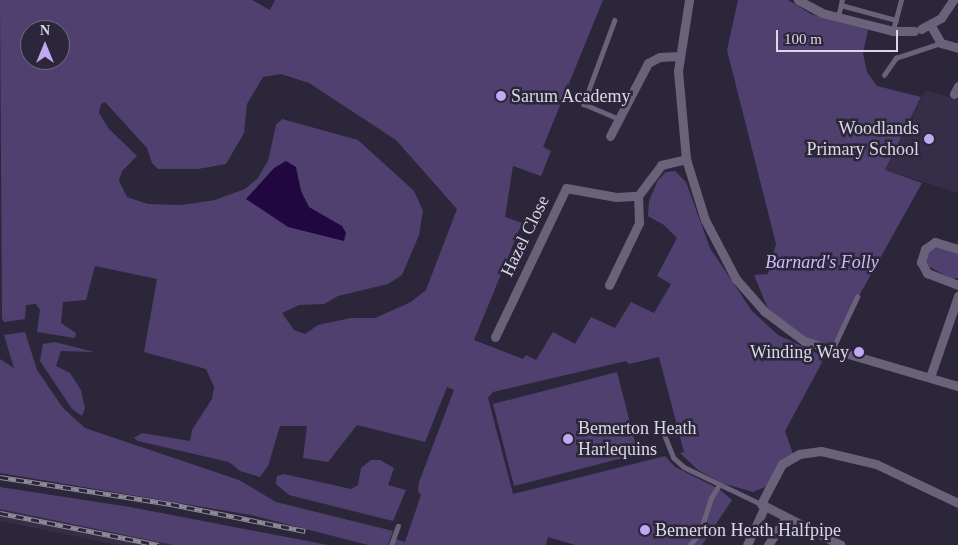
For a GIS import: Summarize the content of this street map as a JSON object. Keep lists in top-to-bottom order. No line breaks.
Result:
{"streets":{"street":["Hazel Close"]},"parks":["Barnard's Folly"],"places":["Sarum Academy","Woodlands Primary School","Winding Way","Bemerton Heath Harlequins","Bemerton Heath Halfpipe"],"scale_bar":"100 m","north":"top"}
